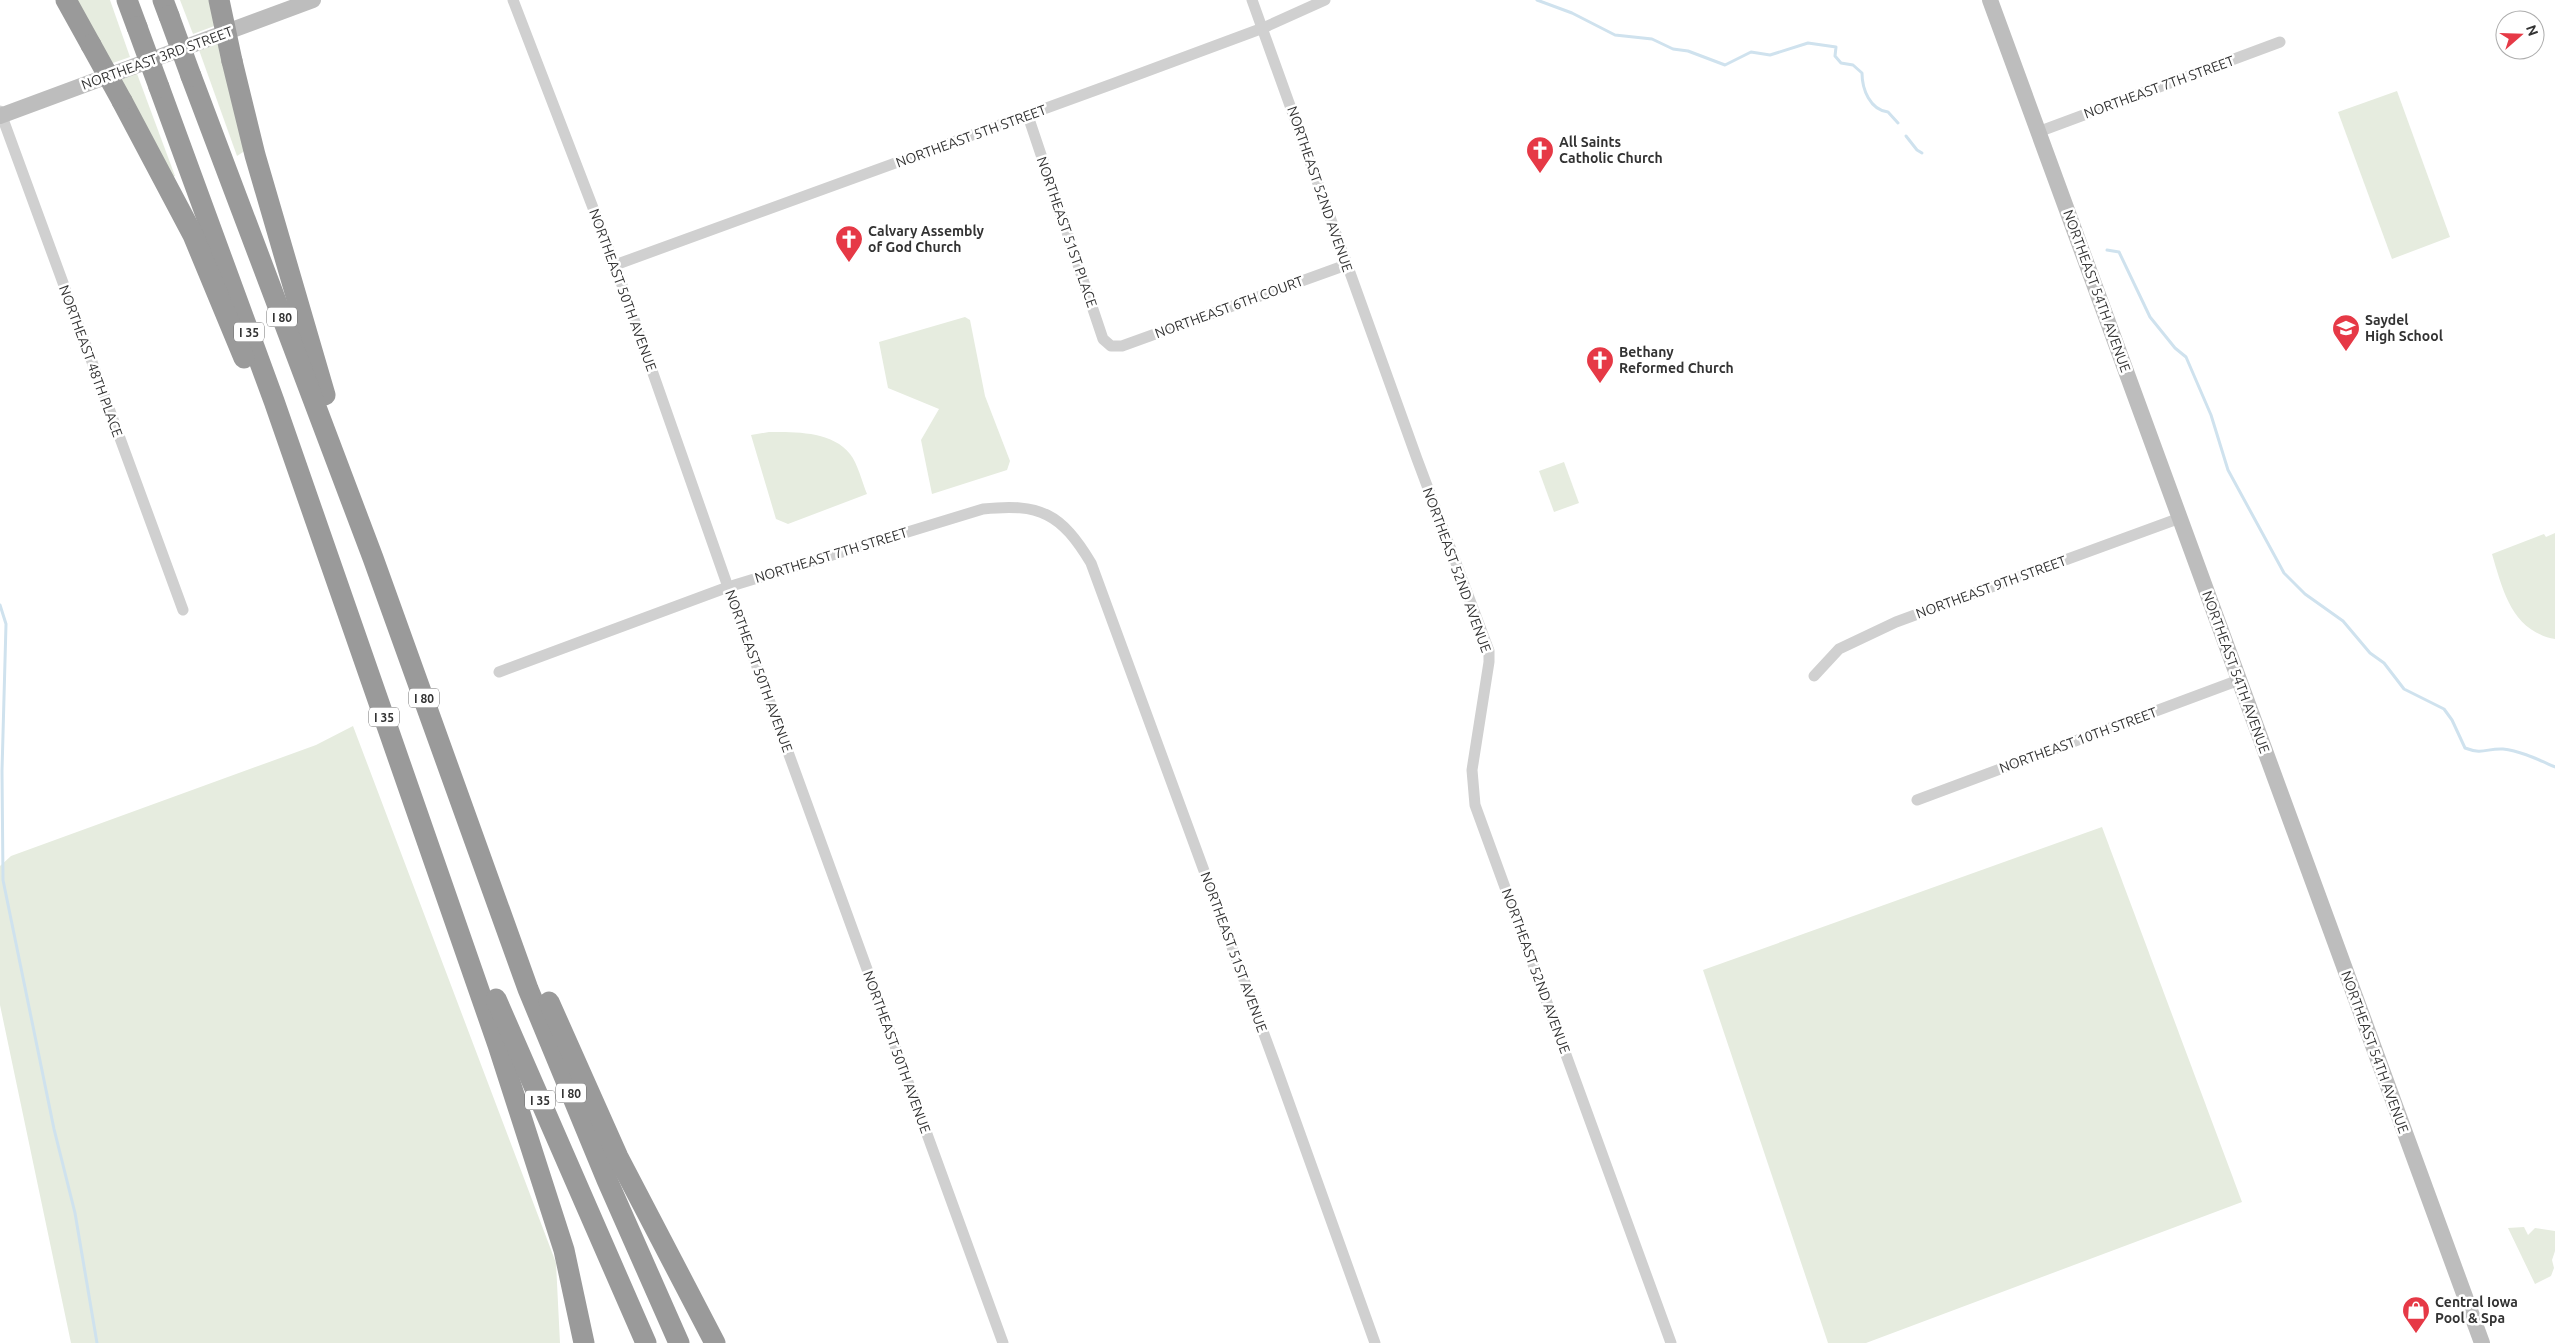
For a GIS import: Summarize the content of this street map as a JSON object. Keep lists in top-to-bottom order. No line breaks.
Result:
{"streets":{"highway":["I 80","I 35"],"main road":["NORTHEAST 3RD STREET","NORTHEAST 54TH AVENUE"],"street":["NORTHEAST 7TH STREET","NORTHEAST 5TH STREET","NORTHEAST 52ND AVENUE","NORTHEAST 51ST PLACE","NORTHEAST 50TH AVENUE","NORTHEAST 6TH COURT","NORTHEAST 48TH PLACE","NORTHEAST 9TH STREET","NORTHEAST 10TH STREET","NORTHEAST 51ST AVENUE"]},"crossings":[["NORTHEAST 3RD STREET","NORTHEAST 48TH PLACE"],["NORTHEAST 7TH STREET","NORTHEAST 50TH AVENUE"],["NORTHEAST 7TH STREET","NORTHEAST 54TH AVENUE"],["NORTHEAST 7TH STREET","NORTHEAST 51ST AVENUE"],["NORTHEAST 5TH STREET","NORTHEAST 52ND AVENUE"],["NORTHEAST 5TH STREET","NORTHEAST 51ST PLACE"],["NORTHEAST 5TH STREET","NORTHEAST 50TH AVENUE"],["NORTHEAST 52ND AVENUE","NORTHEAST 6TH COURT"],["NORTHEAST 51ST PLACE","NORTHEAST 6TH COURT"],["NORTHEAST 54TH AVENUE","NORTHEAST 9TH STREET"],["NORTHEAST 54TH AVENUE","NORTHEAST 10TH STREET"]],"places":{"church":["All Saints Catholic Church","Calvary Assembly of God Church","Bethany Reformed Church"],"school or university":["Saydel High School"],"shop":["Central Iowa Pool & Spa"]},"north":"right"}
